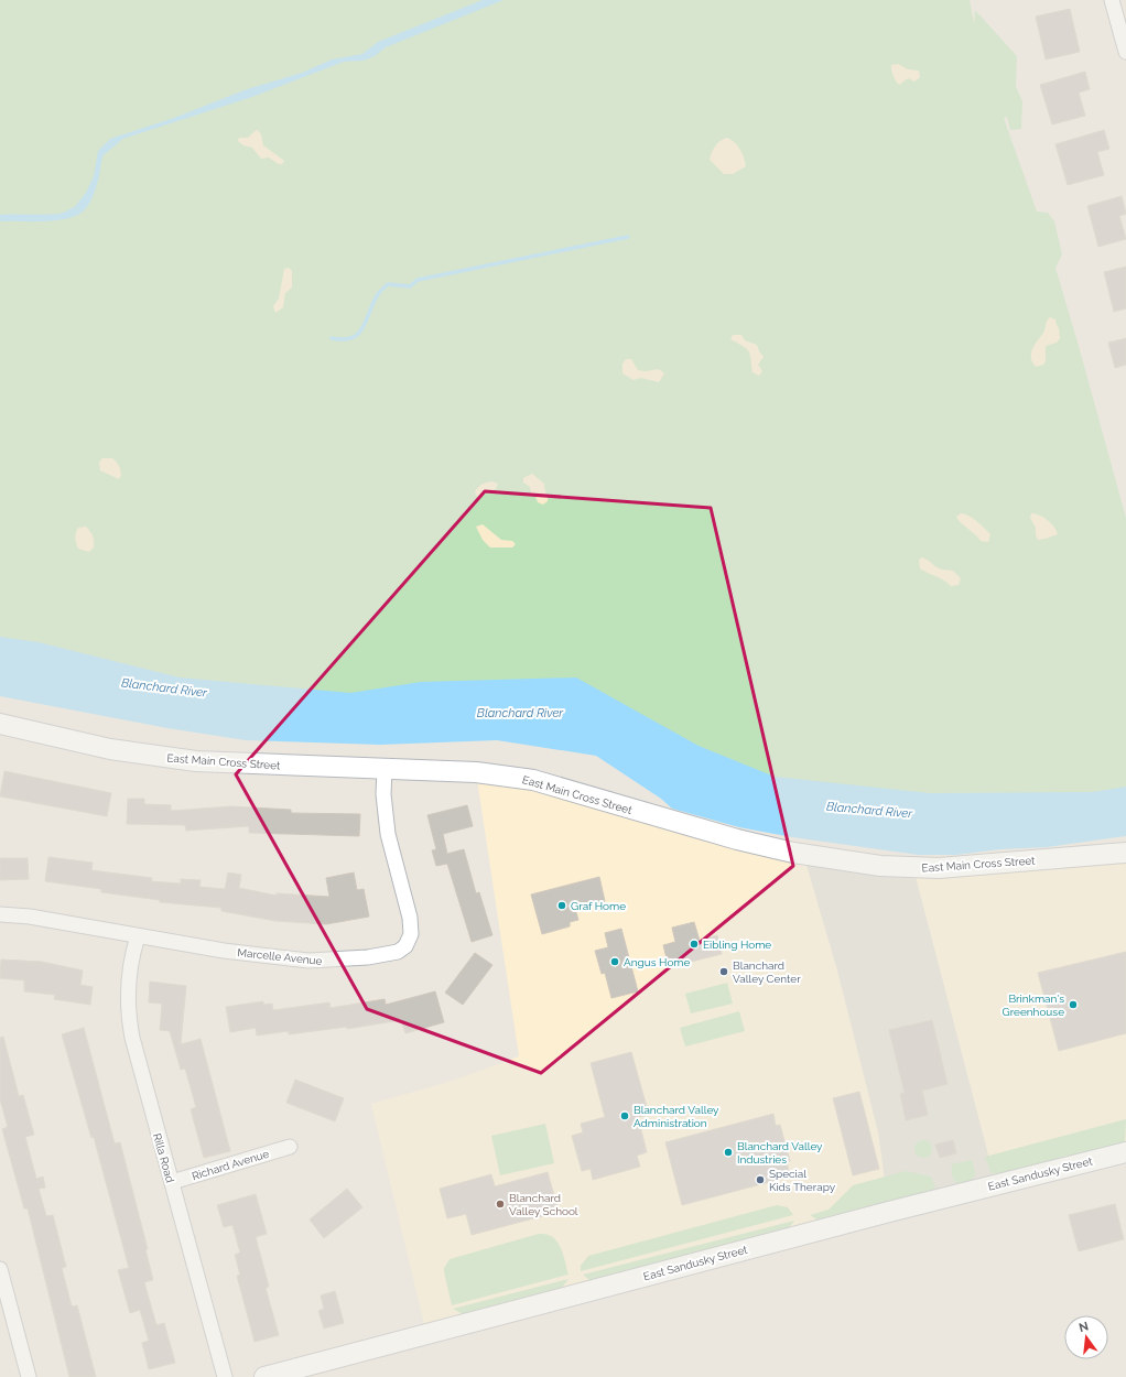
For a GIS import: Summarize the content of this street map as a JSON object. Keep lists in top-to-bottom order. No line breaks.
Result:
{"streets":{"main road":["East Main Cross Street","East Sandusky Street"],"street":["Marcelle Avenue","Rilla Road","Richard Avenue"]},"crossings":[["East Main Cross Street","Marcelle Avenue"],["Marcelle Avenue","Rilla Road"],["Rilla Road","Richard Avenue"]],"water":["Blanchard River"],"places":["Graf Home","Eibling Home","Angus Home","Blanchard Valley Center","Brinkman's Greenhouse","Blanchard Valley Administration","Blanchard Valley Industries","Special Kids Therapy","Blanchard Valley School"],"north":"top"}
